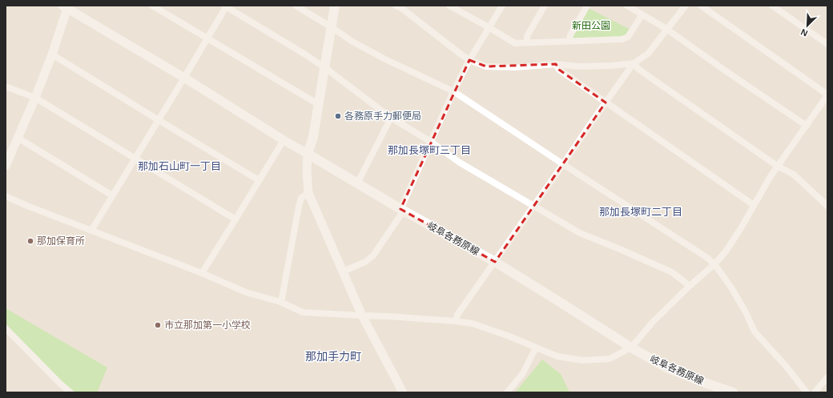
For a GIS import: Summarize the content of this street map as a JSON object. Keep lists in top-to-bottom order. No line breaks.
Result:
{"streets":{"main road":["岐阜各務原線"]},"districts":["那加長塚町三丁目","那加石山町一丁目","那加長塚町二丁目","那加手力町"],"parks":["新田公園"],"places":["各務原手力郵便局","那加保育所","市立那加第一小学校"],"north":"bottom left"}
